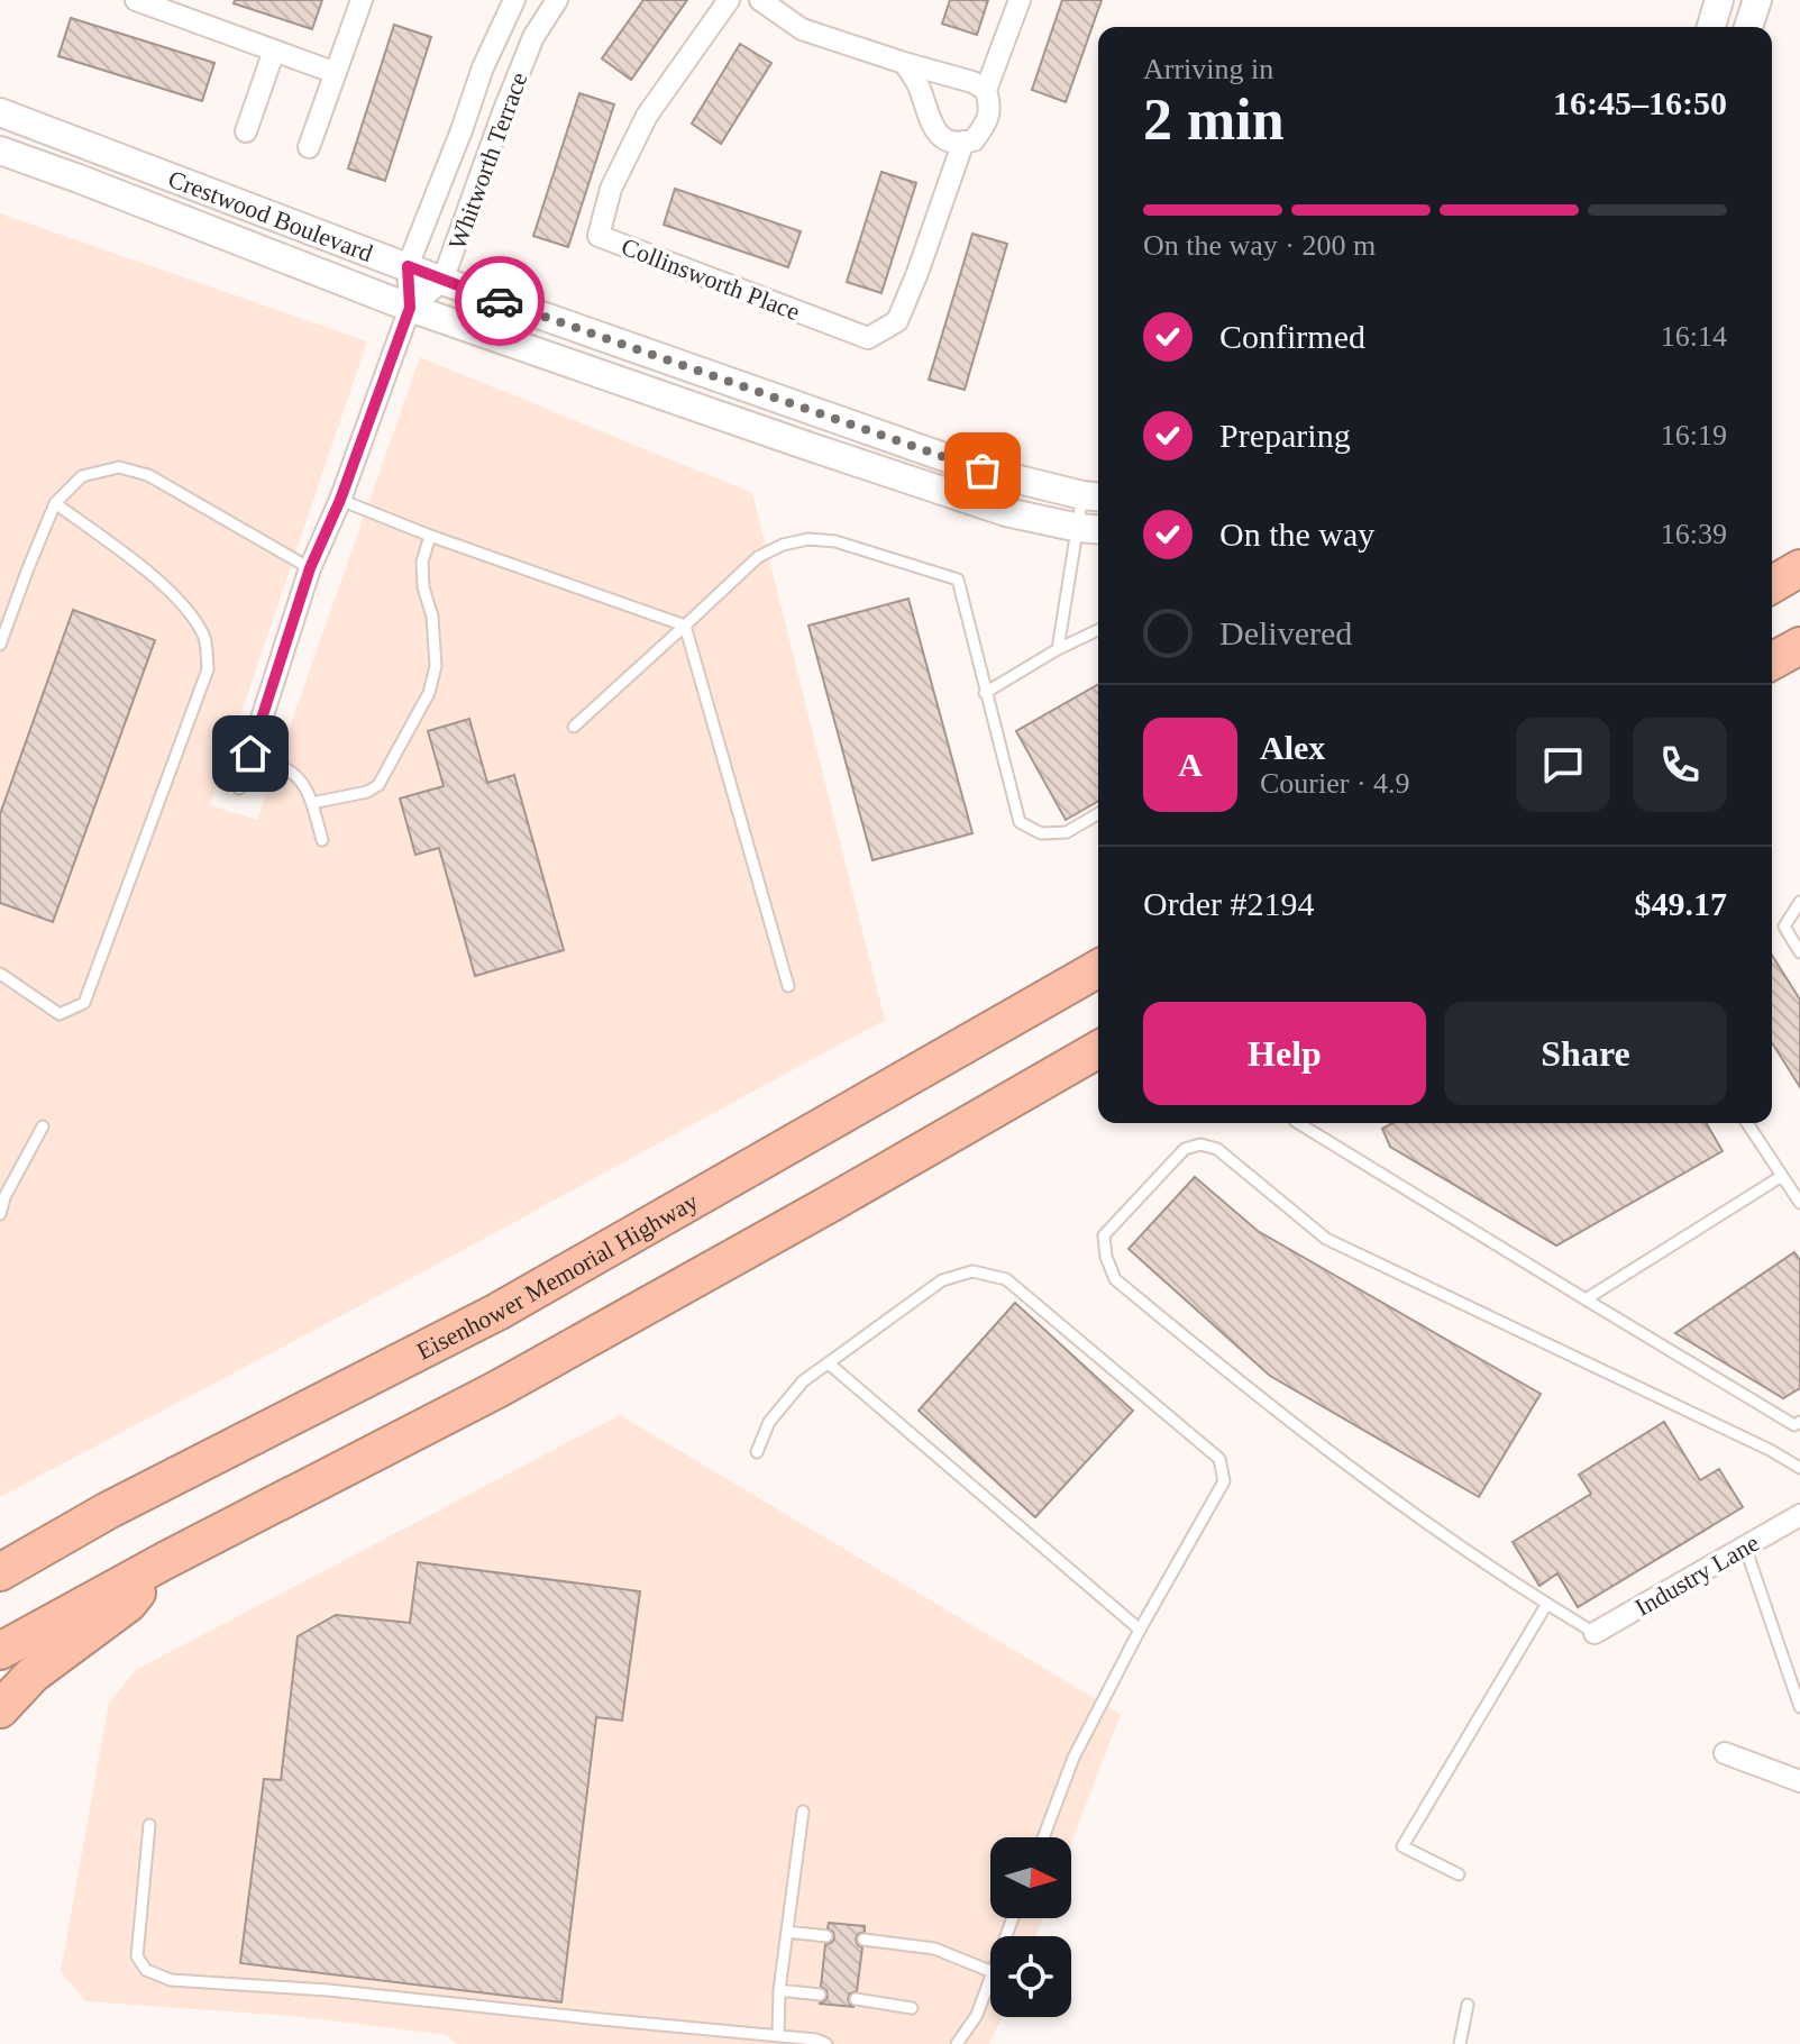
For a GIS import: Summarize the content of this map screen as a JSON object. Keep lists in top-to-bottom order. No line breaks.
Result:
{"streets":{"highway":["Eisenhower Memorial Highway"],"main road":["Crestwood Boulevard"],"street":["Whitworth Terrace","Collinsworth Place","Industry Lane"]},"crossings":[["Whitworth Terrace","Crestwood Boulevard"]],"north":"right","page":{"heading":["2 min","Arriving in","16:45–16:50"],"panel":["Alex","Courier · 4.9","Order #2194","$49.17"],"bar":"On the way · 200 m","list":[["Confirmed","16:14"],["Preparing","16:19"],["On the way","16:39"],"Delivered"],"round":"A","buttons":["Help","Share"]}}
